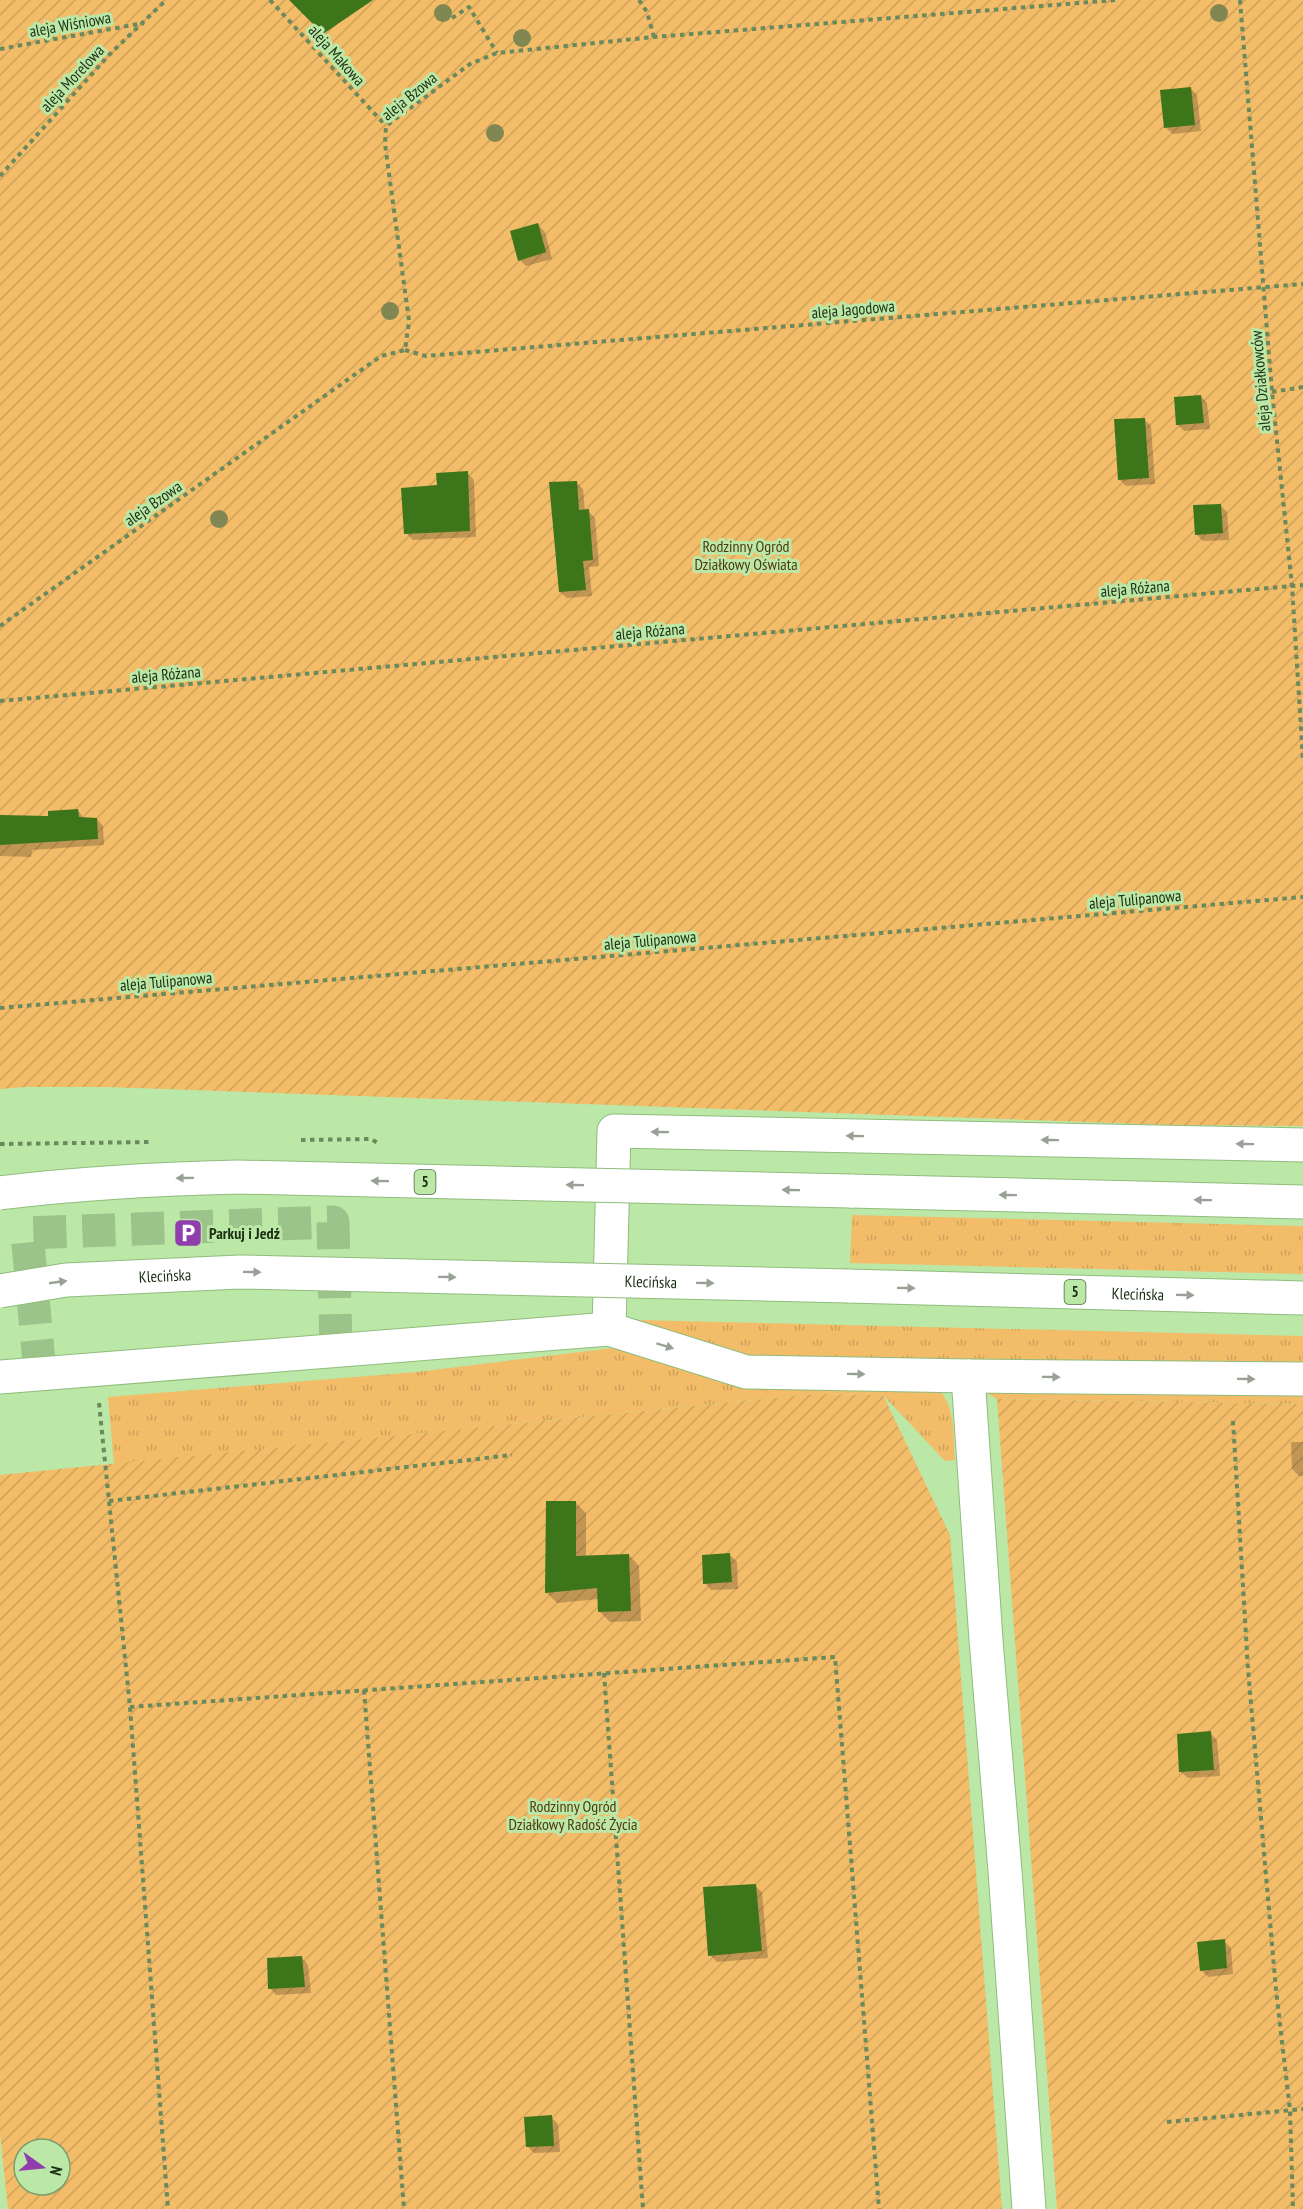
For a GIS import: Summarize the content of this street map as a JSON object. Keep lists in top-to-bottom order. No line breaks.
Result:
{"streets":{"main road":["5","Klecińska"],"path":["aleja Wiśniowa","aleja Makowa","aleja Morelowa","aleja Bzowa","aleja Jagodowa","aleja Działkowców","aleja Różana","aleja Tulipanowa"]},"crossings":[["aleja Wiśniowa","aleja Morelowa"],["aleja Makowa","aleja Bzowa"],["aleja Bzowa","aleja Jagodowa"],["aleja Jagodowa","aleja Działkowców"],["aleja Działkowców","aleja Różana"]],"parks":["Rodzinny Ogród Działkowy Oświata","Rodzinny Ogród Działkowy Radość Życia"],"places":{"parking":["Parkuj i Jedź"]},"north":"right"}
